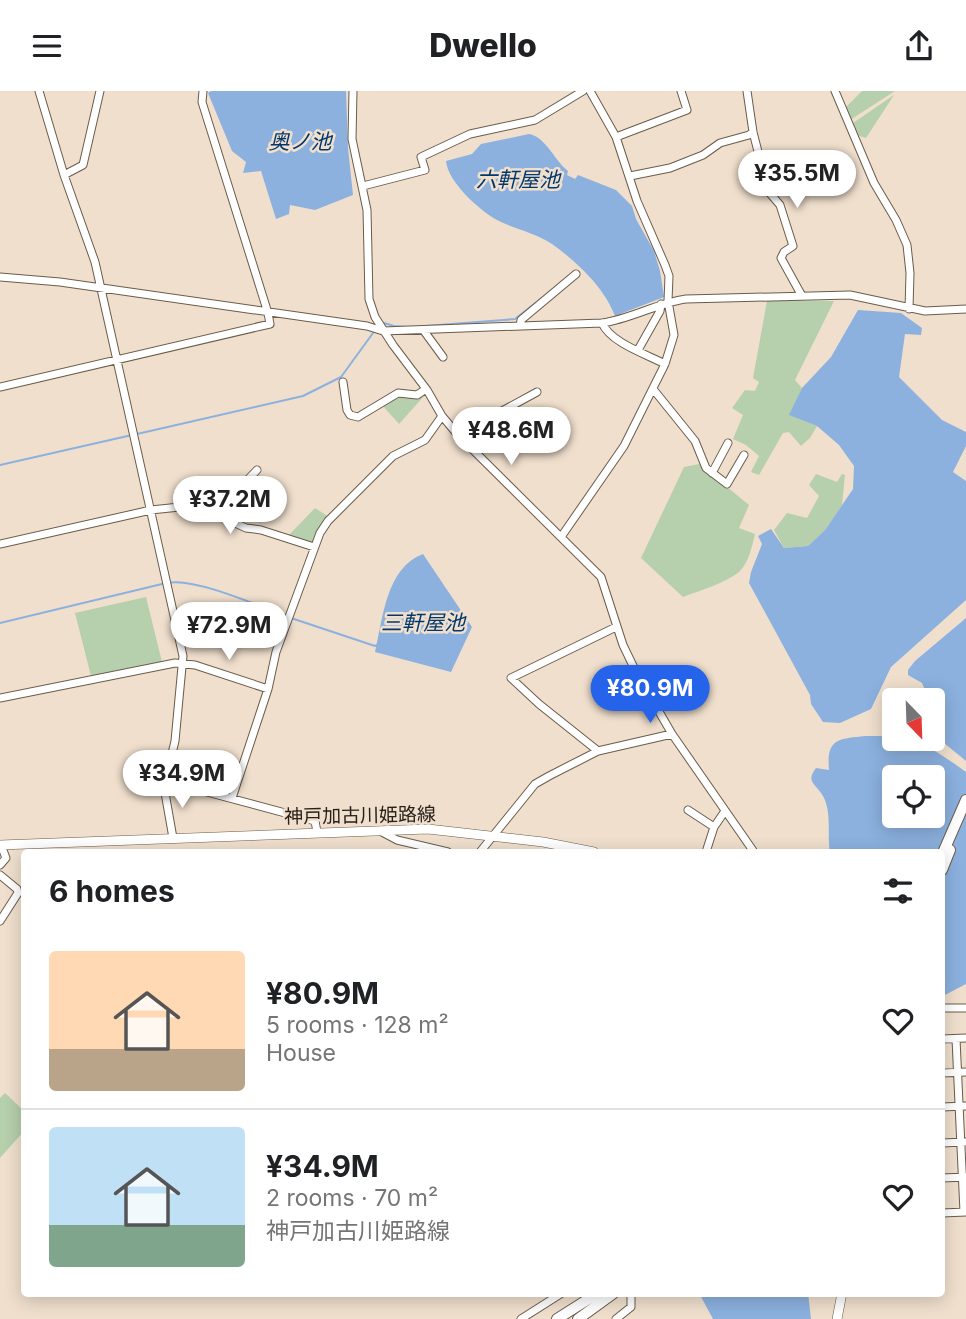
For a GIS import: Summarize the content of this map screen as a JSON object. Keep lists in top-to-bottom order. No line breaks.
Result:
{"streets":{"main road":["神戸加古川姫路線"]},"water":["奥ノ池","六軒屋池","三軒屋池"],"north":"bottom right","page":{"header":"Dwello","price":["¥35.5M","¥48.6M","¥37.2M","¥72.9M","¥80.9M","¥34.9M"],"heading":"6 homes","list":[{"name":"¥80.9M","note":"5 rooms · 128 m² · House"},{"name":"¥34.9M","note":"2 rooms · 70 m² · 神戸加古川姫路線"}]}}
